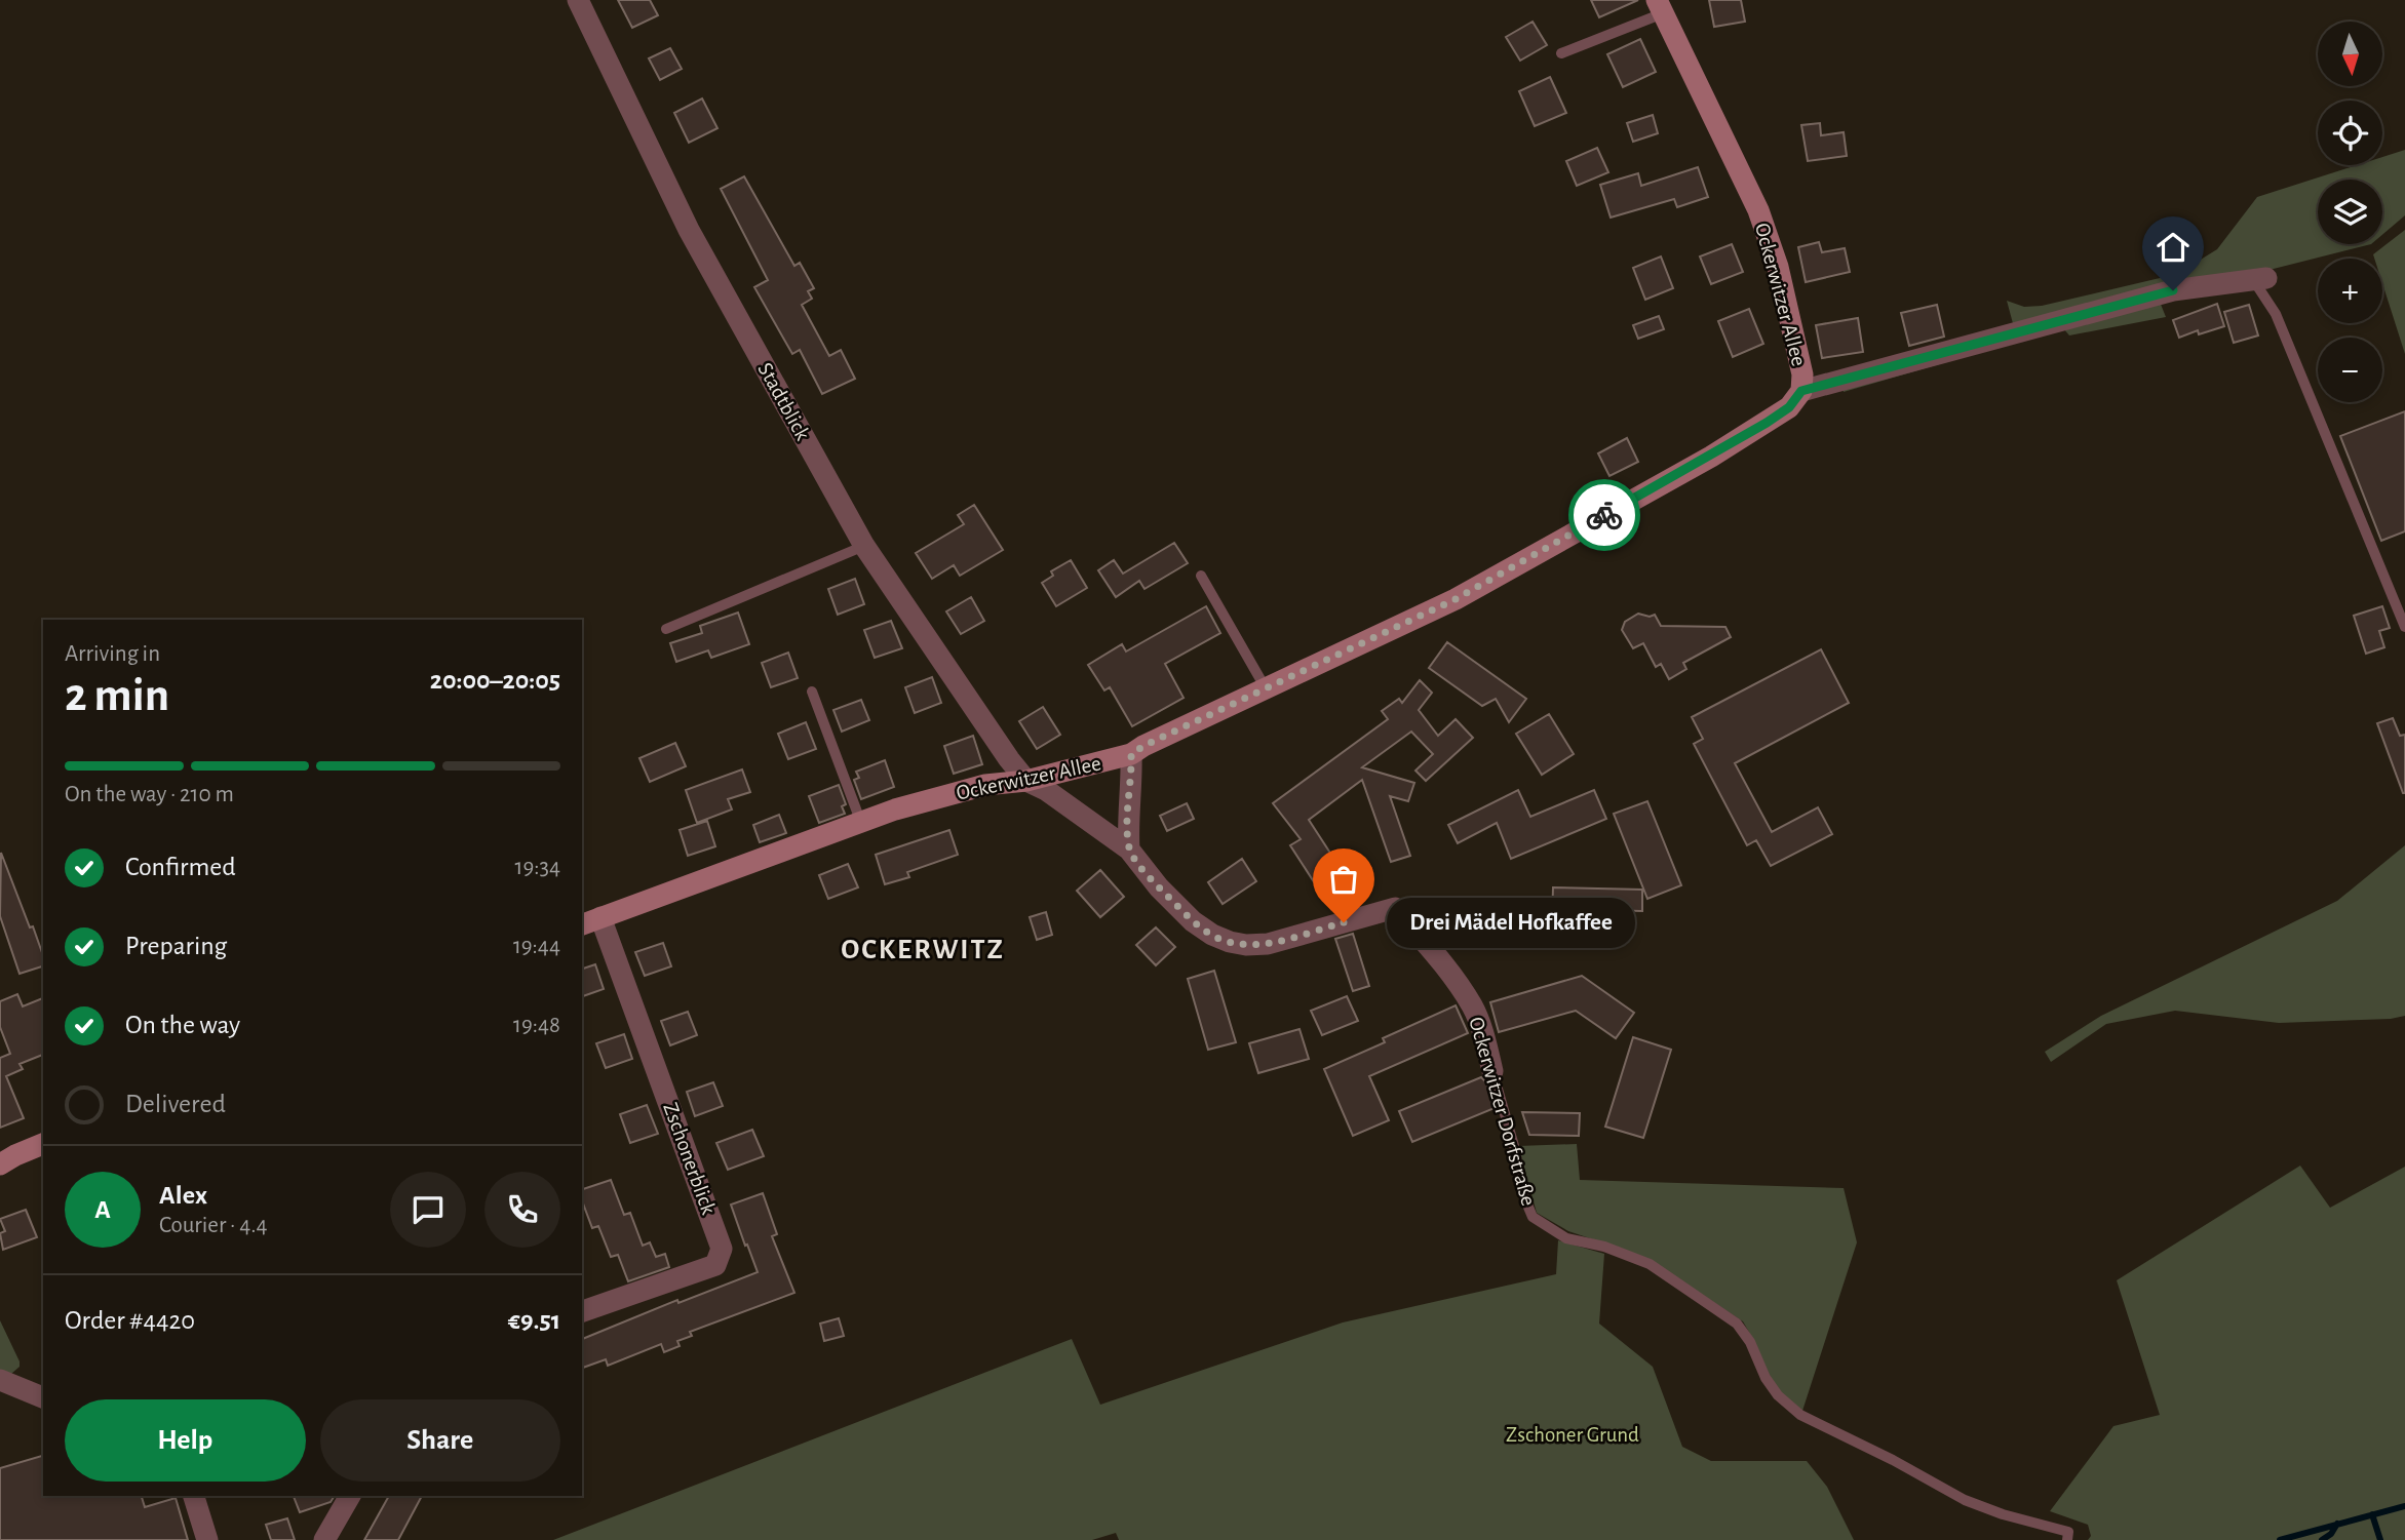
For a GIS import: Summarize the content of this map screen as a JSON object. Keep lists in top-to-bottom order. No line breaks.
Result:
{"streets":{"street":["Ockerwitzer Allee","Stadtblick","Ockerwitzer Dorfstraße","Zschonerblick"]},"crossings":[["Ockerwitzer Allee","Stadtblick"],["Ockerwitzer Allee","Ockerwitzer Dorfstraße"],["Ockerwitzer Allee","Zschonerblick"],["Stadtblick","Ockerwitzer Dorfstraße"]],"districts":["OCKERWITZ"],"parks":["Zschoner Grund"],"places":["Drei Mädel Hofkaffee"],"north":"bottom","page":{"map_buttons":["+","−"],"heading":["2 min","Arriving in","20:00–20:05"],"panel":["Alex","Courier · 4.4","Order #4420","€9.51"],"bar":"On the way · 210 m","list":[["Confirmed","19:34"],["Preparing","19:44"],["On the way","19:48"],"Delivered"],"bubble":"Drei Mädel Hofkaffee","round":"A","buttons":["Help","Share"]}}
